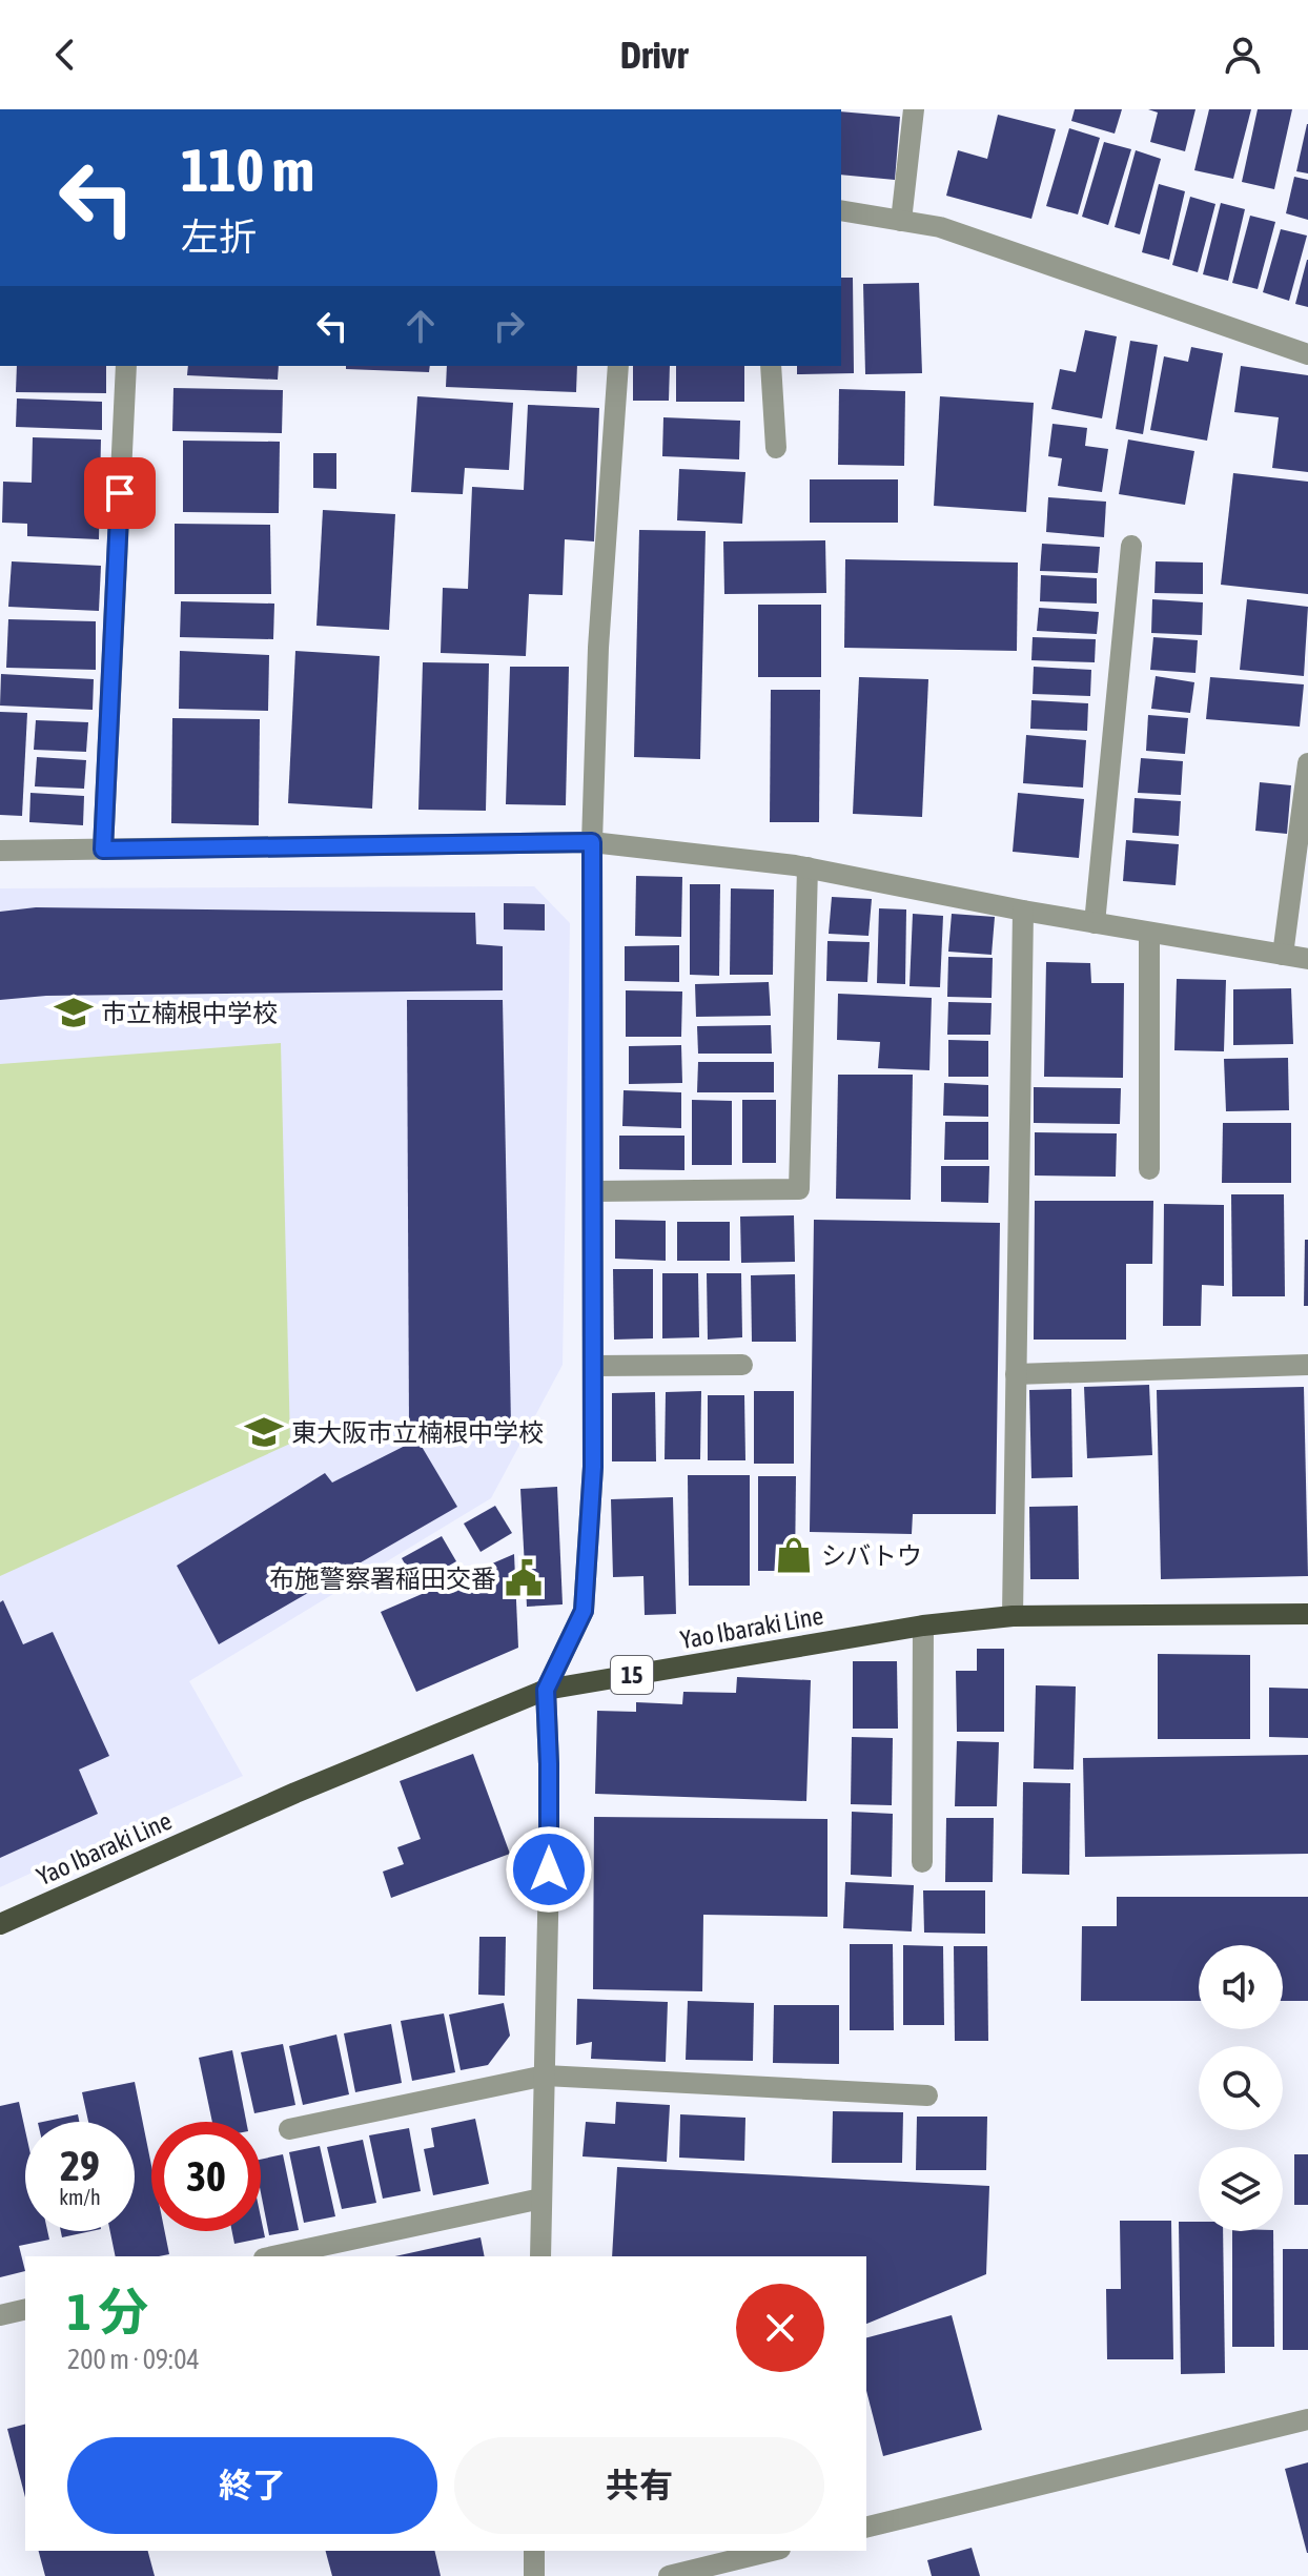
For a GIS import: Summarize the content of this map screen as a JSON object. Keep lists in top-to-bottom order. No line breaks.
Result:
{"streets":{"main road":["Yao Ibaraki Line","15"]},"places":{"school or university":["市立楠根中学校","東大阪市立楠根中学校"],"shop":["シバトウ"],"public building":["布施警察署稲田交番"]},"page":{"header":"Drivr","turn":["110 m","左折"],"speed":"29 km/h","limit":"30","heading":["1 分","200 m · 09:04"],"buttons":["終了","共有"]}}
